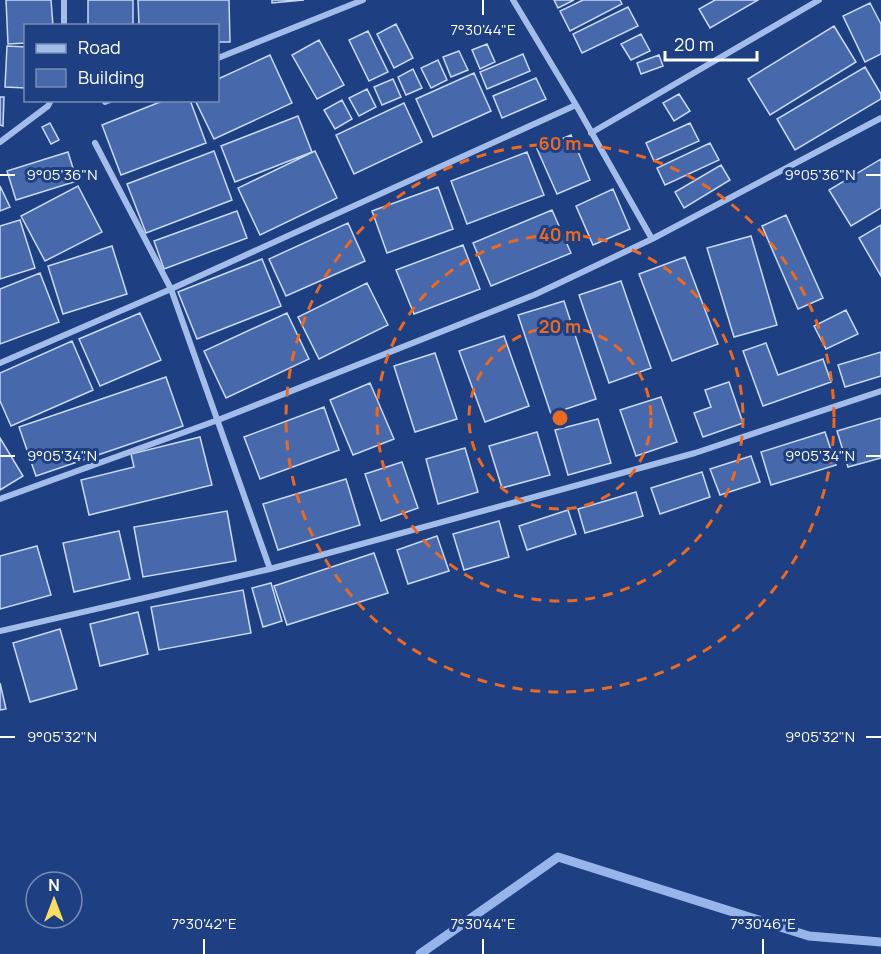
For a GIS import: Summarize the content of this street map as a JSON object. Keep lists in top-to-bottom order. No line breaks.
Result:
{"legend":["Road","Building"],"scale_bar":"20 m","north":"top","coordinates":["7°30'44\"E","9°05'36\"N","9°05'34\"N","9°05'32\"N","7°30'42\"E","7°30'46\"E"],"rings":["60 m","40 m","20 m"]}
